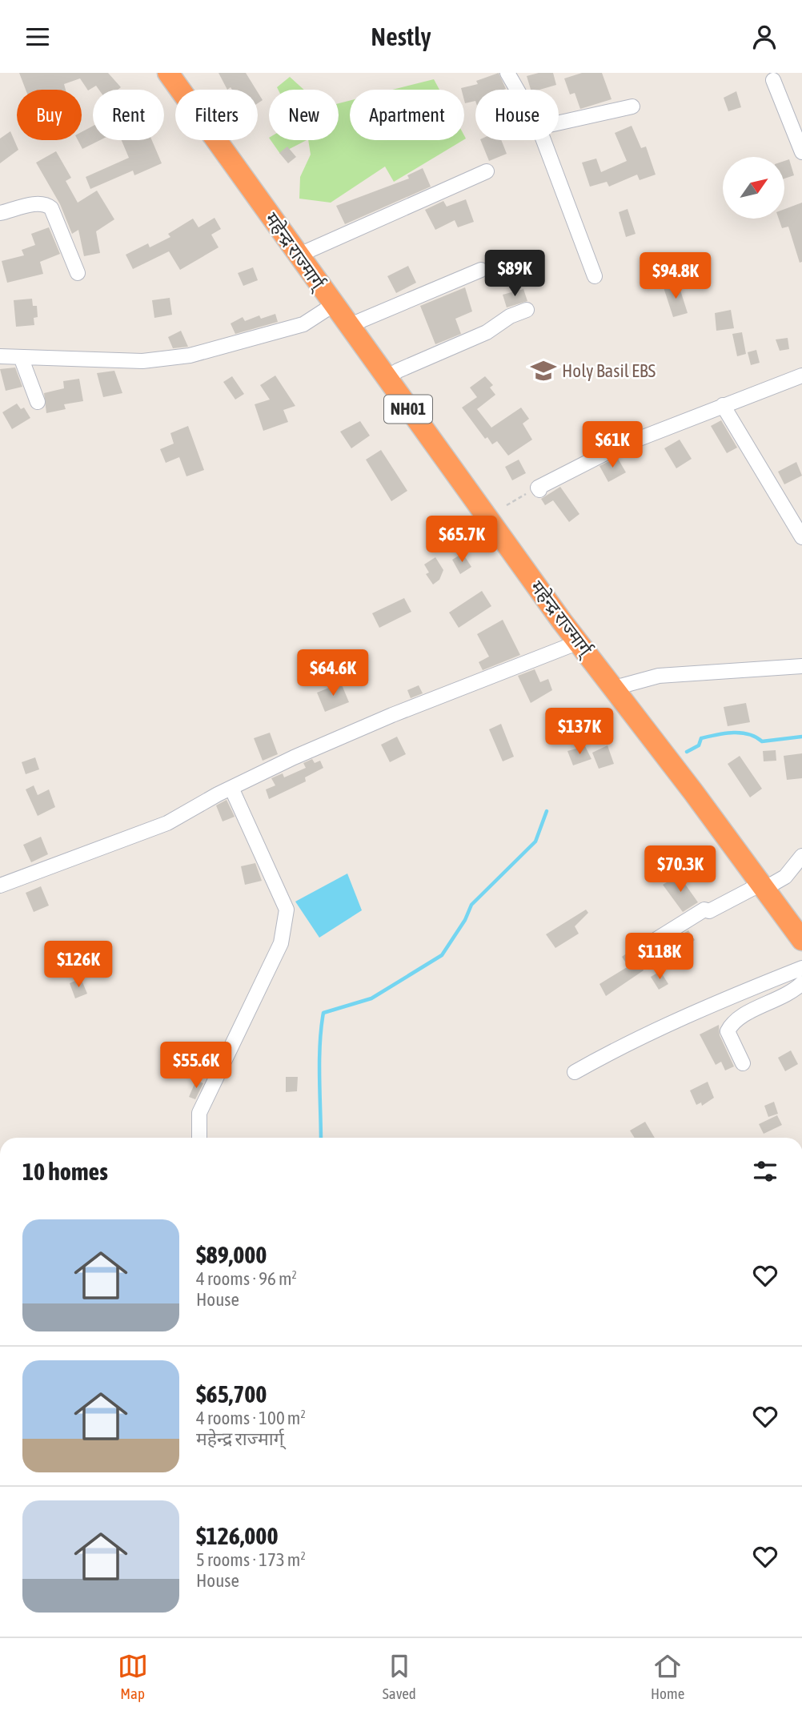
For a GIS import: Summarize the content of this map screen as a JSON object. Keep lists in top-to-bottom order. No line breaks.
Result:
{"streets":{"highway":["महेन्द्र राज्मार्ग्","NH01"]},"places":{"school or university":["Holy Basil EBS"]},"north":"top right","page":{"header":"Nestly","chip":["Buy","Rent","Filters","New","Apartment","House"],"price":["$89K","$94.8K","$61K","$65.7K","$64.6K","$137K","$70.3K","$118K","$126K","$55.6K"],"heading":"10 homes","list":[{"name":"$89,000","note":"4 rooms · 96 m² · House"},{"name":"$65,700","note":"4 rooms · 100 m² · महेन्द्र राज्मार्ग्"},{"name":"$126,000","note":"5 rooms · 173 m² · House"}],"tabs":["Map","Saved","Home"]}}
